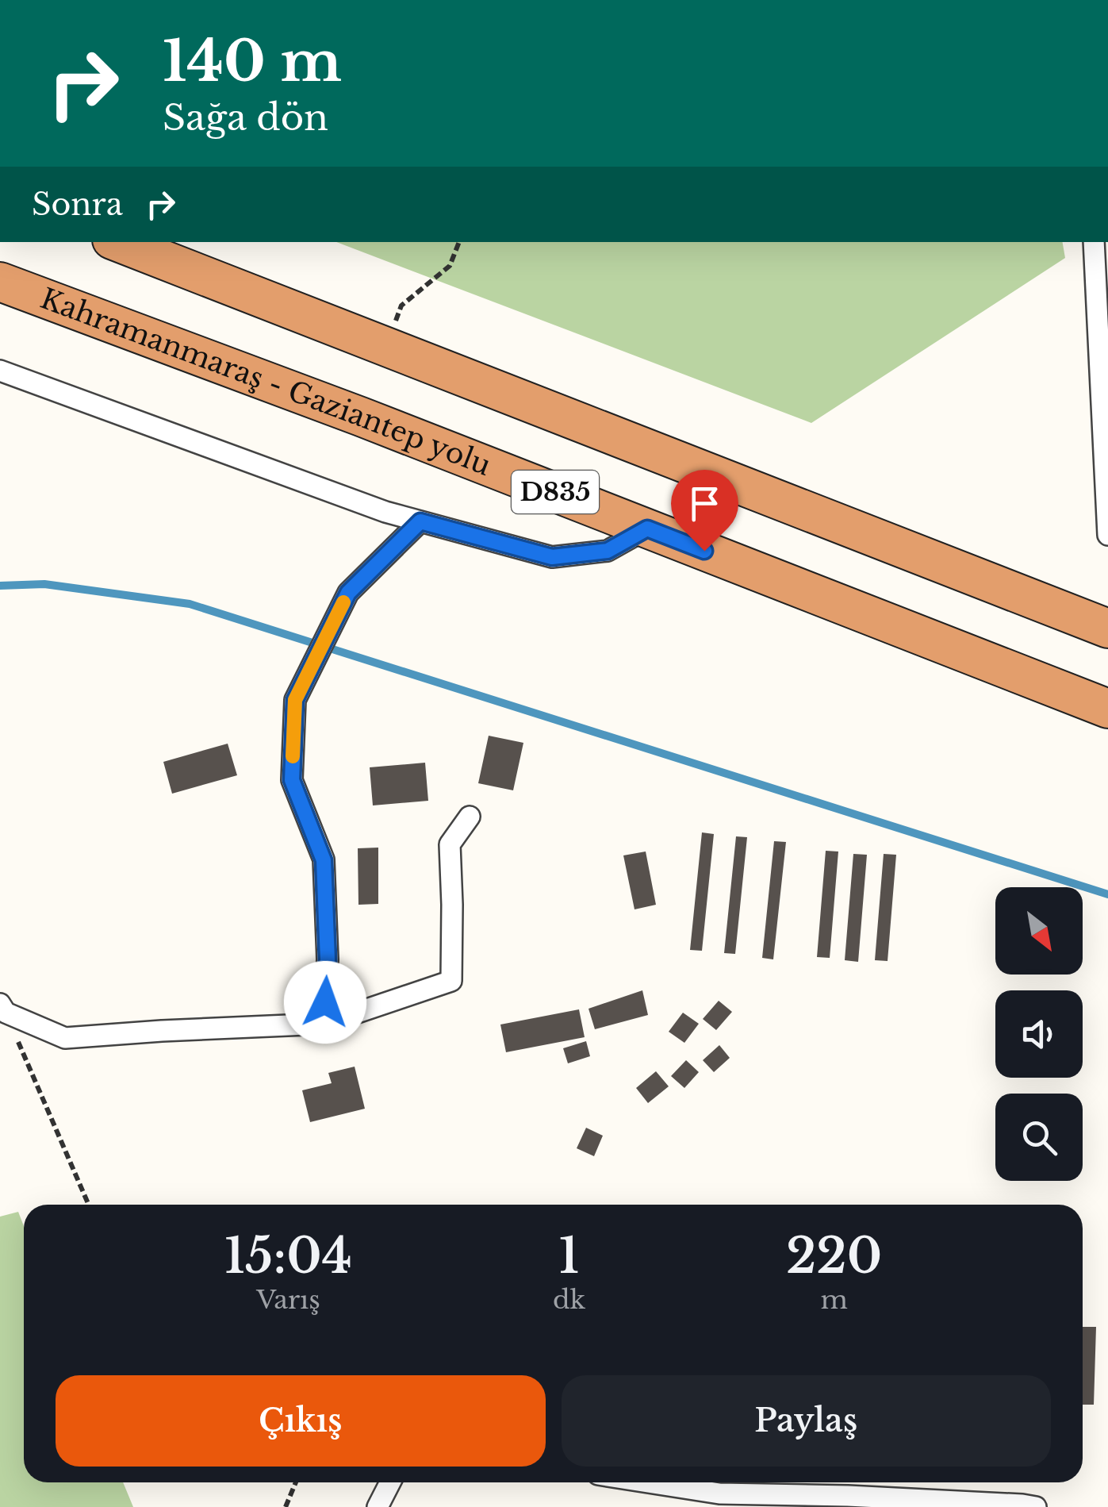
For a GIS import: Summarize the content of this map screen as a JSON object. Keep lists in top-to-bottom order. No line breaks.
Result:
{"streets":{"highway":["Kahramanmaraş - Gaziantep yolu","D835"]},"north":"bottom right","page":{"turn":["140 m","Sağa dön"],"then":"Sonra","eta":["15:04","Varış","1","dk","220","m"],"buttons":["Çıkış","Paylaş"]}}
